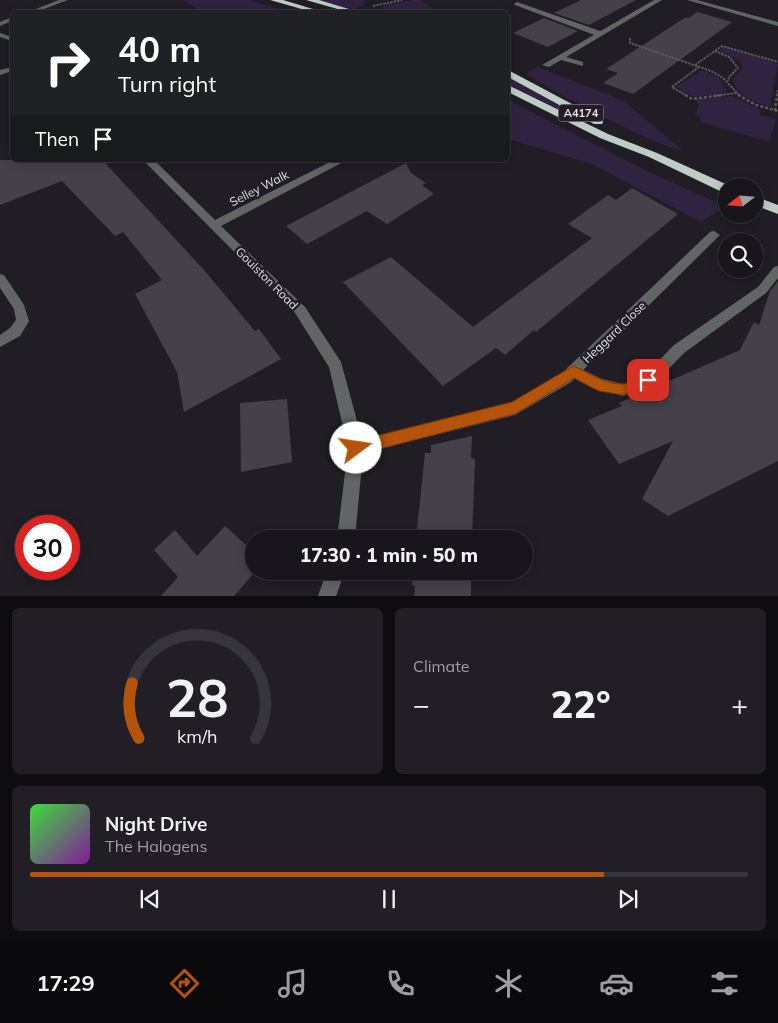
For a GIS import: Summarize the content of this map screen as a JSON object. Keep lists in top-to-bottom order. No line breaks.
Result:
{"streets":{"highway":["A4174"],"street":["Selley Walk","Goulston Road","Heggard Close"]},"crossings":[["Selley Walk","Goulston Road"],["Goulston Road","Heggard Close"]],"north":"left","page":{"turn":["40 m","Turn right"],"then":"Then","limit":"30","trip":"17:30 · 1 min · 50 m","tile":"Climate","heat":["−","22°","+"],"song":["Night Drive","The Halogens"],"tabs":"17:29","gauge":["28","km/h"]}}
